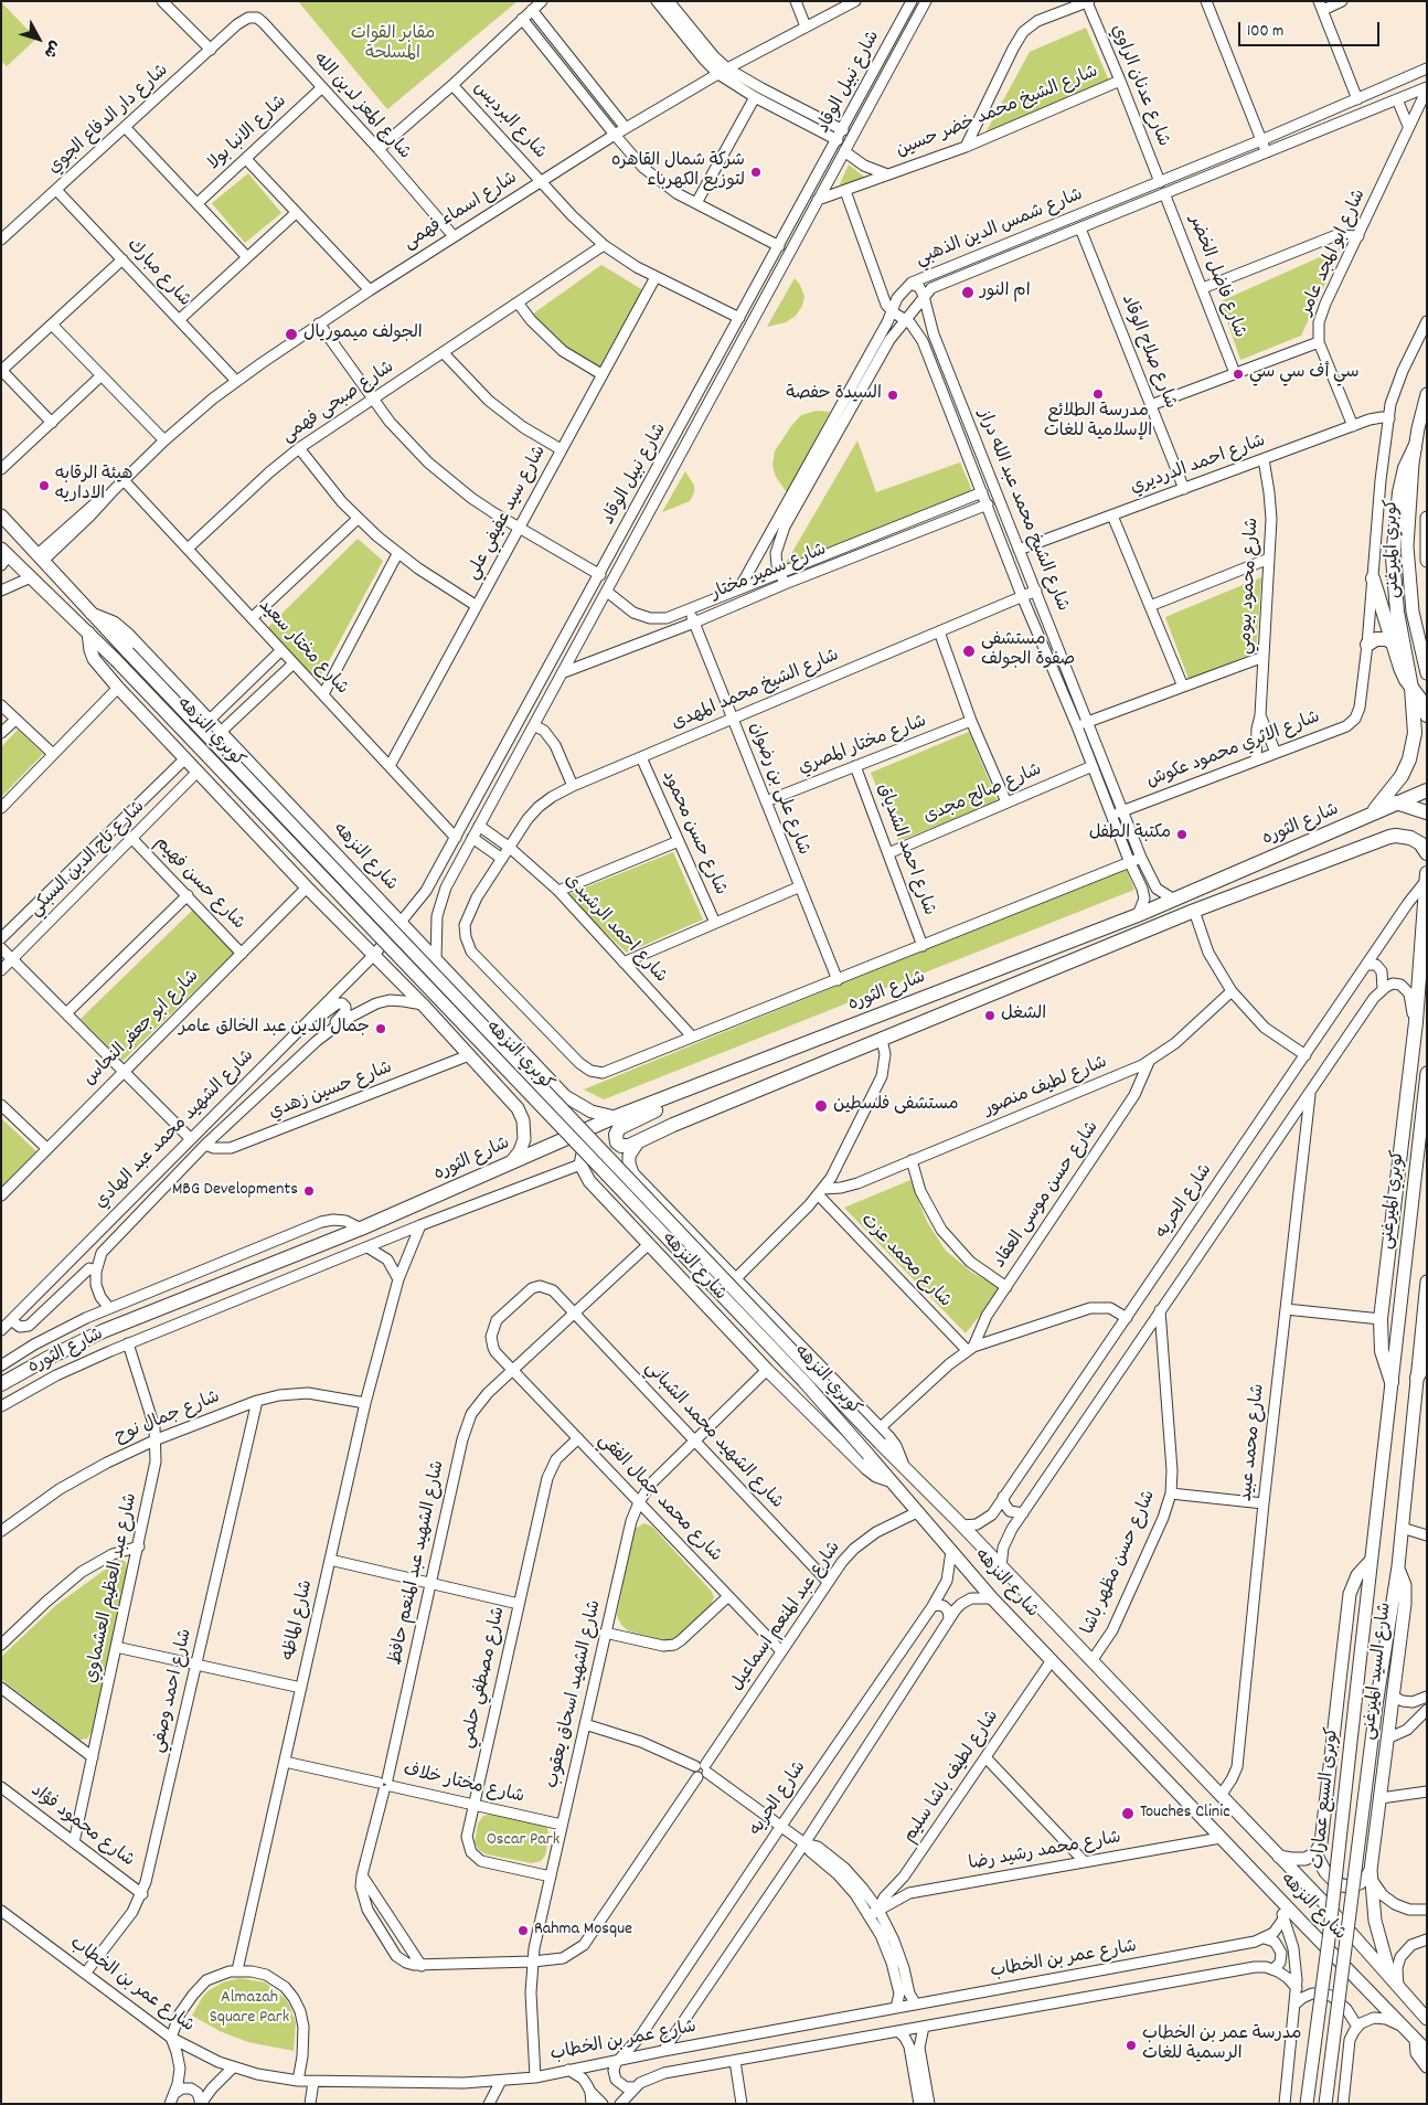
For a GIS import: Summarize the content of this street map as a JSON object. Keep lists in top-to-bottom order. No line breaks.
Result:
{"streets":{"highway":["شارع الثوره"],"main road":["كوبري الميرغنى","كوبري النزهه","شارع النزهه","شارع السيد الميرغنى","كوبرى السبع عمارات"],"street":["شارع نبيل الوقاد","شارع عدنان الراوي","شارع المعز لدين الله","شارع الشيخ محمد خضر حسين","شارع دار الدفاع الجوي","شارع البرديس","شارع الانبا بولا","شارع اسماء فهمى","شارع شمس الدين الذهبي","شارع ابو المجد عامر","شارع مبارك","شارع فاضل الخضر","شارع صلاح الوقاد","شارع صبحى فهمى","شارع احمد الدرديري","شارع الشيخ محمد عبد الله دراز","شارع سيد عفيفي علي","شارع سمير مختار","شارع محمود بيومي","شارع مختار سعيد","شارع الشيخ محمد المهدى","شارع مختار المصري","شارع الاثري محمود عكوش","شارع على بن رضوان","شارع صالح مجدى","شارع حسن محمود","شارع احمد الشدياق","شارع تاج الدين السبكي","شارع حسن فهيم","شارع احمد الرشيدى","شارع ابو جعفر النحاس","شارع لطيف منصور","شارع حسين زهدي","شارع الشهيد محمد عبد الهادي","شارع حسن موسى العقاد","شارع الحريه","شارع محمد عزت","شارع جمال نوح","شارع الشهيد محمد الشباني","شارع محمد عبيد","شارع محمد جمال الفقي","شارع الشهيد عبد المنعم حافظ","شارع حسن مظهر باشا","شارع عبد العظيم العشماوي","شارع عبد المنعم اسماعيل","شارع الماظه","شارع مصطفي حلمي","شارع احمد وصفي","شارع الشهيد اسحاق يعقوب","شارع لطيف باشا سليم","شارع مختار خلاف","شارع محمود فؤاد","شارع محمد رشيد رضا","شارع عمر بن الخطاب"]},"crossings":[["شارع نبيل الوقاد","شارع الشيخ محمد خضر حسين"],["شارع نبيل الوقاد","شارع البرديس"],["شارع نبيل الوقاد","شارع سمير مختار"],["شارع نبيل الوقاد","شارع مختار سعيد"],["شارع نبيل الوقاد","شارع النزهه"],["شارع نبيل الوقاد","شارع احمد الرشيدى"],["شارع نبيل الوقاد","شارع الشهيد محمد عبد الهادي"],["شارع عدنان الراوي","شارع الشيخ محمد خضر حسين"],["شارع عدنان الراوي","شارع شمس الدين الذهبي"],["شارع المعز لدين الله","شارع دار الدفاع الجوي"],["شارع المعز لدين الله","شارع الانبا بولا"],["شارع المعز لدين الله","شارع اسماء فهمى"],["شارع دار الدفاع الجوي","شارع مبارك"],["شارع البرديس","شارع اسماء فهمى"],["شارع البرديس","شارع صبحى فهمى"],["شارع البرديس","شارع سيد عفيفي علي"],["شارع اسماء فهمى","شارع مبارك"],["شارع اسماء فهمى","شارع مختار سعيد"],["شارع اسماء فهمى","شارع النزهه"],["شارع شمس الدين الذهبي","شارع ابو المجد عامر"],["شارع شمس الدين الذهبي","شارع فاضل الخضر"],["شارع شمس الدين الذهبي","شارع صلاح الوقاد"],["شارع شمس الدين الذهبي","شارع الشيخ محمد عبد الله دراز"],["شارع شمس الدين الذهبي","شارع سمير مختار"],["شارع ابو المجد عامر","شارع احمد الدرديري"],["شارع صلاح الوقاد","شارع احمد الدرديري"],["شارع صبحى فهمى","شارع مختار سعيد"],["شارع احمد الدرديري","شارع الشيخ محمد عبد الله دراز"],["شارع احمد الدرديري","شارع محمود بيومي"],["شارع الشيخ محمد عبد الله دراز","شارع سمير مختار"],["شارع الشيخ محمد عبد الله دراز","شارع الشيخ محمد المهدى"],["شارع الشيخ محمد عبد الله دراز","شارع الاثري محمود عكوش"],["شارع الشيخ محمد عبد الله دراز","شارع صالح مجدى"],["شارع الشيخ محمد عبد الله دراز","شارع الثوره"],["شارع سيد عفيفي علي","شارع مختار سعيد"],["شارع سمير مختار","شارع على بن رضوان"],["شارع محمود بيومي","شارع الاثري محمود عكوش"],["شارع الشيخ محمد المهدى","شارع على بن رضوان"],["شارع الشيخ محمد المهدى","شارع حسن محمود"],["شارع الشيخ محمد المهدى","شارع احمد الشدياق"],["شارع الشيخ محمد المهدى","شارع احمد الرشيدى"],["كوبري النزهه","شارع النزهه"],["شارع مختار المصري","شارع على بن رضوان"],["شارع مختار المصري","شارع احمد الشدياق"],["شارع صالح مجدى","شارع احمد الشدياق"],["شارع الثوره","شارع النزهه"],["شارع الثوره","شارع عبد العظيم العشماوي"],["شارع الثوره","شارع الماظه"],["شارع النزهه","شارع الحريه"],["شارع النزهه","شارع محمد عبيد"],["شارع النزهه","شارع الشهيد عبد المنعم حافظ"],["شارع النزهه","شارع حسن مظهر باشا"],["شارع النزهه","شارع عبد المنعم اسماعيل"],["شارع النزهه","شارع السيد الميرغنى"],["شارع النزهه","شارع الشهيد اسحاق يعقوب"],["شارع النزهه","شارع لطيف باشا سليم"],["شارع النزهه","شارع محمد رشيد رضا"],["شارع تاج الدين السبكي","شارع حسن فهيم"],["شارع حسن فهيم","شارع ابو جعفر النحاس"],["شارع لطيف منصور","شارع حسن موسى العقاد"],["شارع لطيف منصور","شارع محمد عزت"],["شارع حسين زهدي","شارع الشهيد محمد عبد الهادي"],["شارع حسن موسى العقاد","شارع محمد عزت"],["شارع الحريه","شارع عمر بن الخطاب"],["شارع جمال نوح","شارع عبد العظيم العشماوي"],["شارع جمال نوح","شارع الماظه"],["شارع جمال نوح","شارع احمد وصفي"],["شارع الشهيد محمد الشباني","شارع الشهيد عبد المنعم حافظ"],["شارع الشهيد محمد الشباني","شارع عبد المنعم اسماعيل"],["شارع الشهيد محمد الشباني","شارع الشهيد اسحاق يعقوب"],["شارع محمد جمال الفقي","شارع الشهيد عبد المنعم حافظ"],["شارع محمد جمال الفقي","شارع عبد المنعم اسماعيل"],["شارع محمد جمال الفقي","شارع مصطفي حلمي"],["شارع محمد جمال الفقي","شارع الشهيد اسحاق يعقوب"],["شارع الشهيد عبد المنعم حافظ","شارع عبد المنعم اسماعيل"],["شارع الشهيد عبد المنعم حافظ","شارع الشهيد اسحاق يعقوب"],["شارع الشهيد عبد المنعم حافظ","شارع مختار خلاف"],["شارع عبد العظيم العشماوي","شارع محمود فؤاد"],["شارع عبد المنعم اسماعيل","شارع الشهيد اسحاق يعقوب"],["شارع الماظه","شارع مختار خلاف"],["شارع الماظه","شارع عمر بن الخطاب"],["شارع السيد الميرغنى","كوبرى السبع عمارات"],["شارع مصطفي حلمي","شارع الشهيد اسحاق يعقوب"],["شارع مصطفي حلمي","شارع مختار خلاف"],["شارع احمد وصفي","شارع محمود فؤاد"],["شارع احمد وصفي","شارع عمر بن الخطاب"],["شارع الشهيد اسحاق يعقوب","شارع مختار خلاف"],["شارع الشهيد اسحاق يعقوب","شارع عمر بن الخطاب"],["شارع لطيف باشا سليم","شارع محمد رشيد رضا"]],"parks":["مقابر القوات المسلحة","Oscar Park","Almazah Square Park"],"places":["شركة شمال القاهره لتوزيع الكهرباء","ام النور","الجولف ميموريال","سي أف سي سي","مدرسة الطلائع الإسلامية للغات","السيدة حفصة","هيئة الرقابه الاداريه","مستشفى صفوة الجولف","مكتبة الطفل","الشغل","جمال الدين عبد الخالق عامر","مستشفى فلسطين","MBG Developments","Touches Clinic","Rahma Mosque","مدرسة عمر بن الخطاب الرسمية للغات"],"scale_bar":"100 m","north":"bottom right"}
